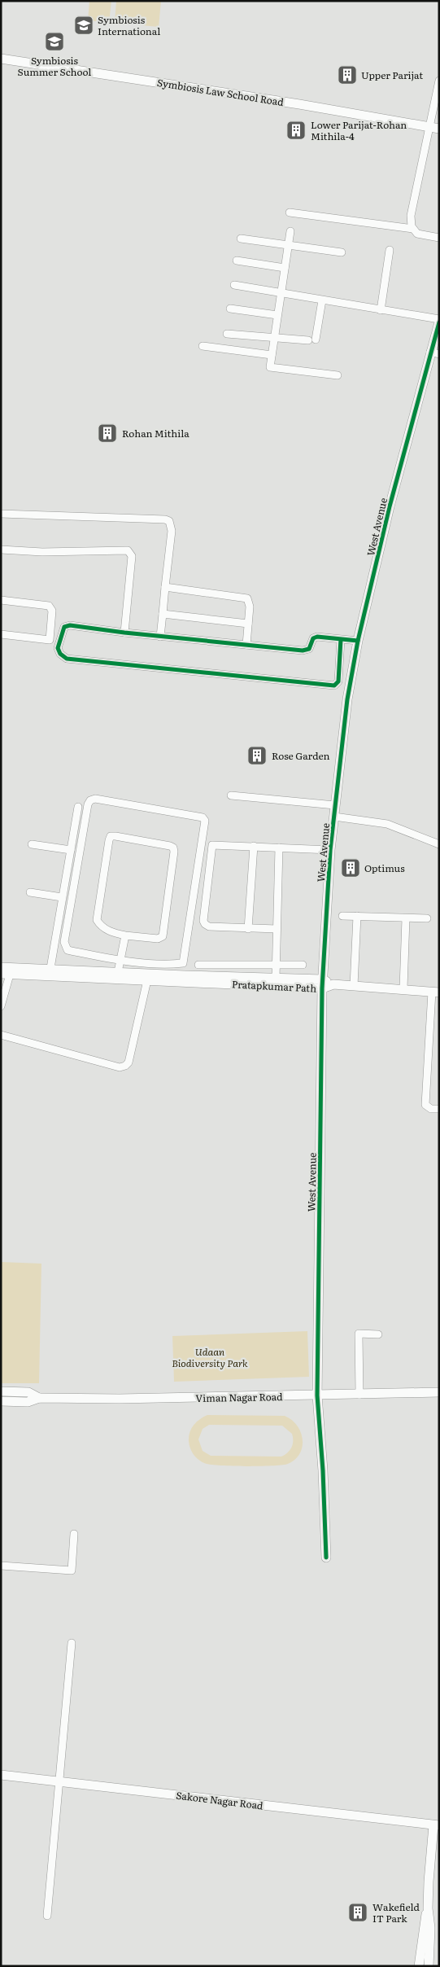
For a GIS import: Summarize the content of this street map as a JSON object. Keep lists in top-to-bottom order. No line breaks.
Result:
{"streets":{"street":["Symbiosis Law School Road","West Avenue","Pratapkumar Path","Viman Nagar Road","Sakore Nagar Road"]},"crossings":[["West Avenue","Pratapkumar Path"],["West Avenue","Viman Nagar Road"]],"parks":["Udaan Biodiversity Park"],"places":{"school or university":["Symbiosis International","Symbiosis Summer School"],"building":["Upper Parijat","Lower Parijat-Rohan Mithila-4","Rohan Mithila","Rose Garden","Optimus","Wakefield IT Park"]}}
